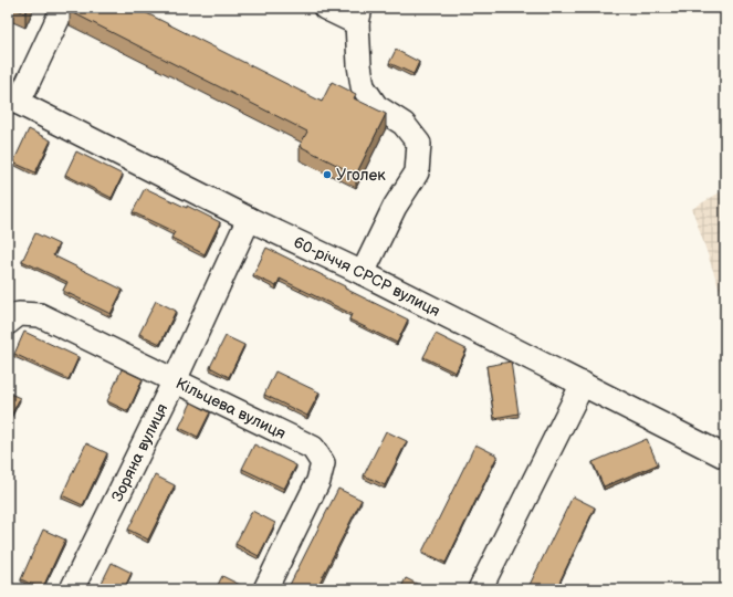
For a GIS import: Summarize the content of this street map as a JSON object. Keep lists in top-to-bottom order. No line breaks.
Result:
{"streets":{"street":["60-річчя СРСР вулиця","Кільцева вулиця","Зоряна вулиця"]},"crossings":[["60-річчя СРСР вулиця","Зоряна вулиця"],["Кільцева вулиця","Зоряна вулиця"]],"places":["Уголек"]}
